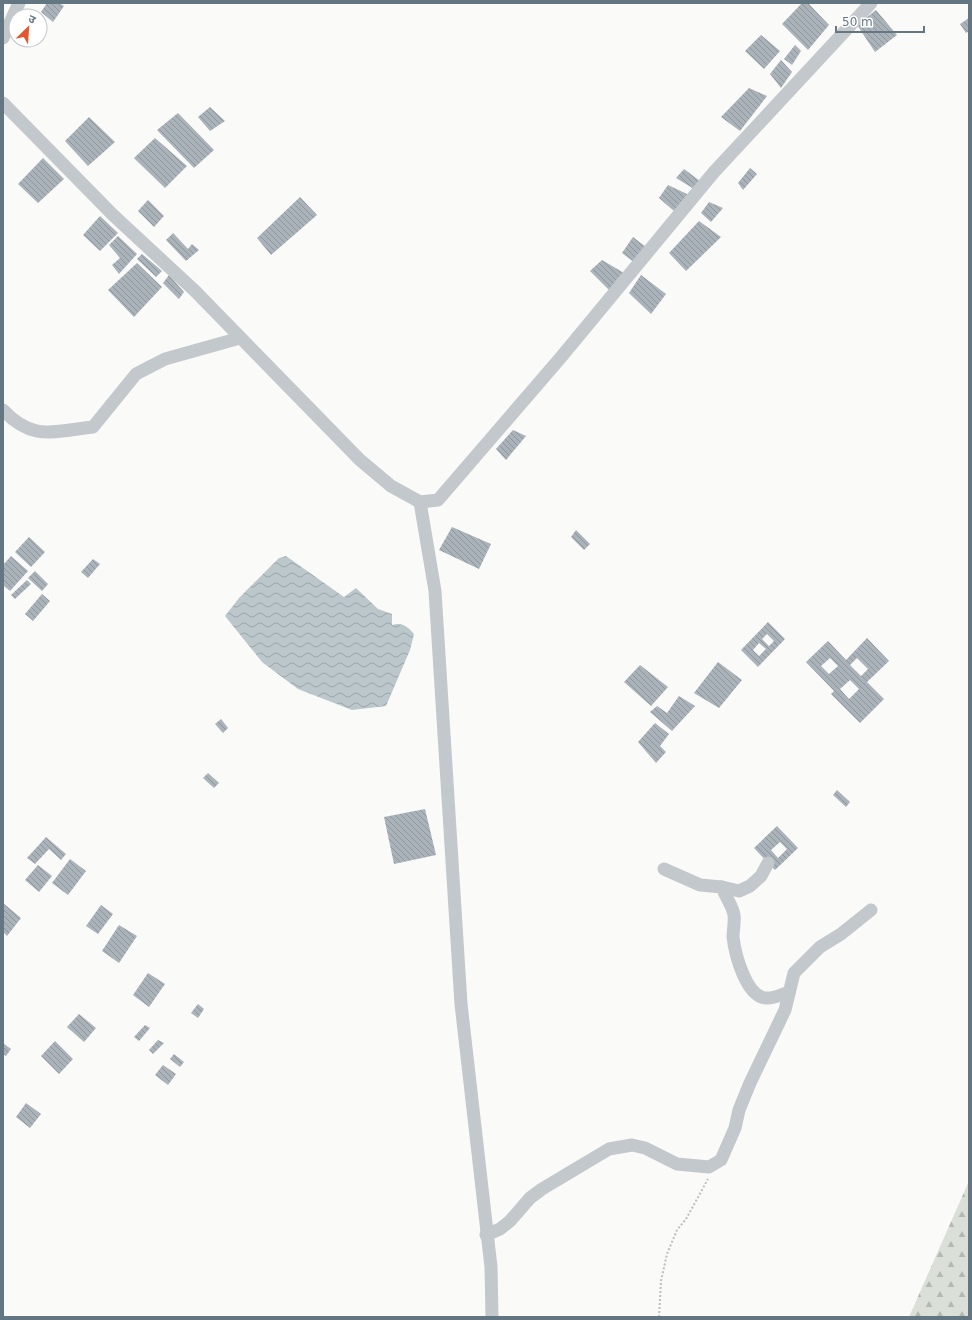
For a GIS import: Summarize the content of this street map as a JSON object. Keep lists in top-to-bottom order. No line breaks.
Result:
{"scale_bar":"50 m","north":"top right"}
